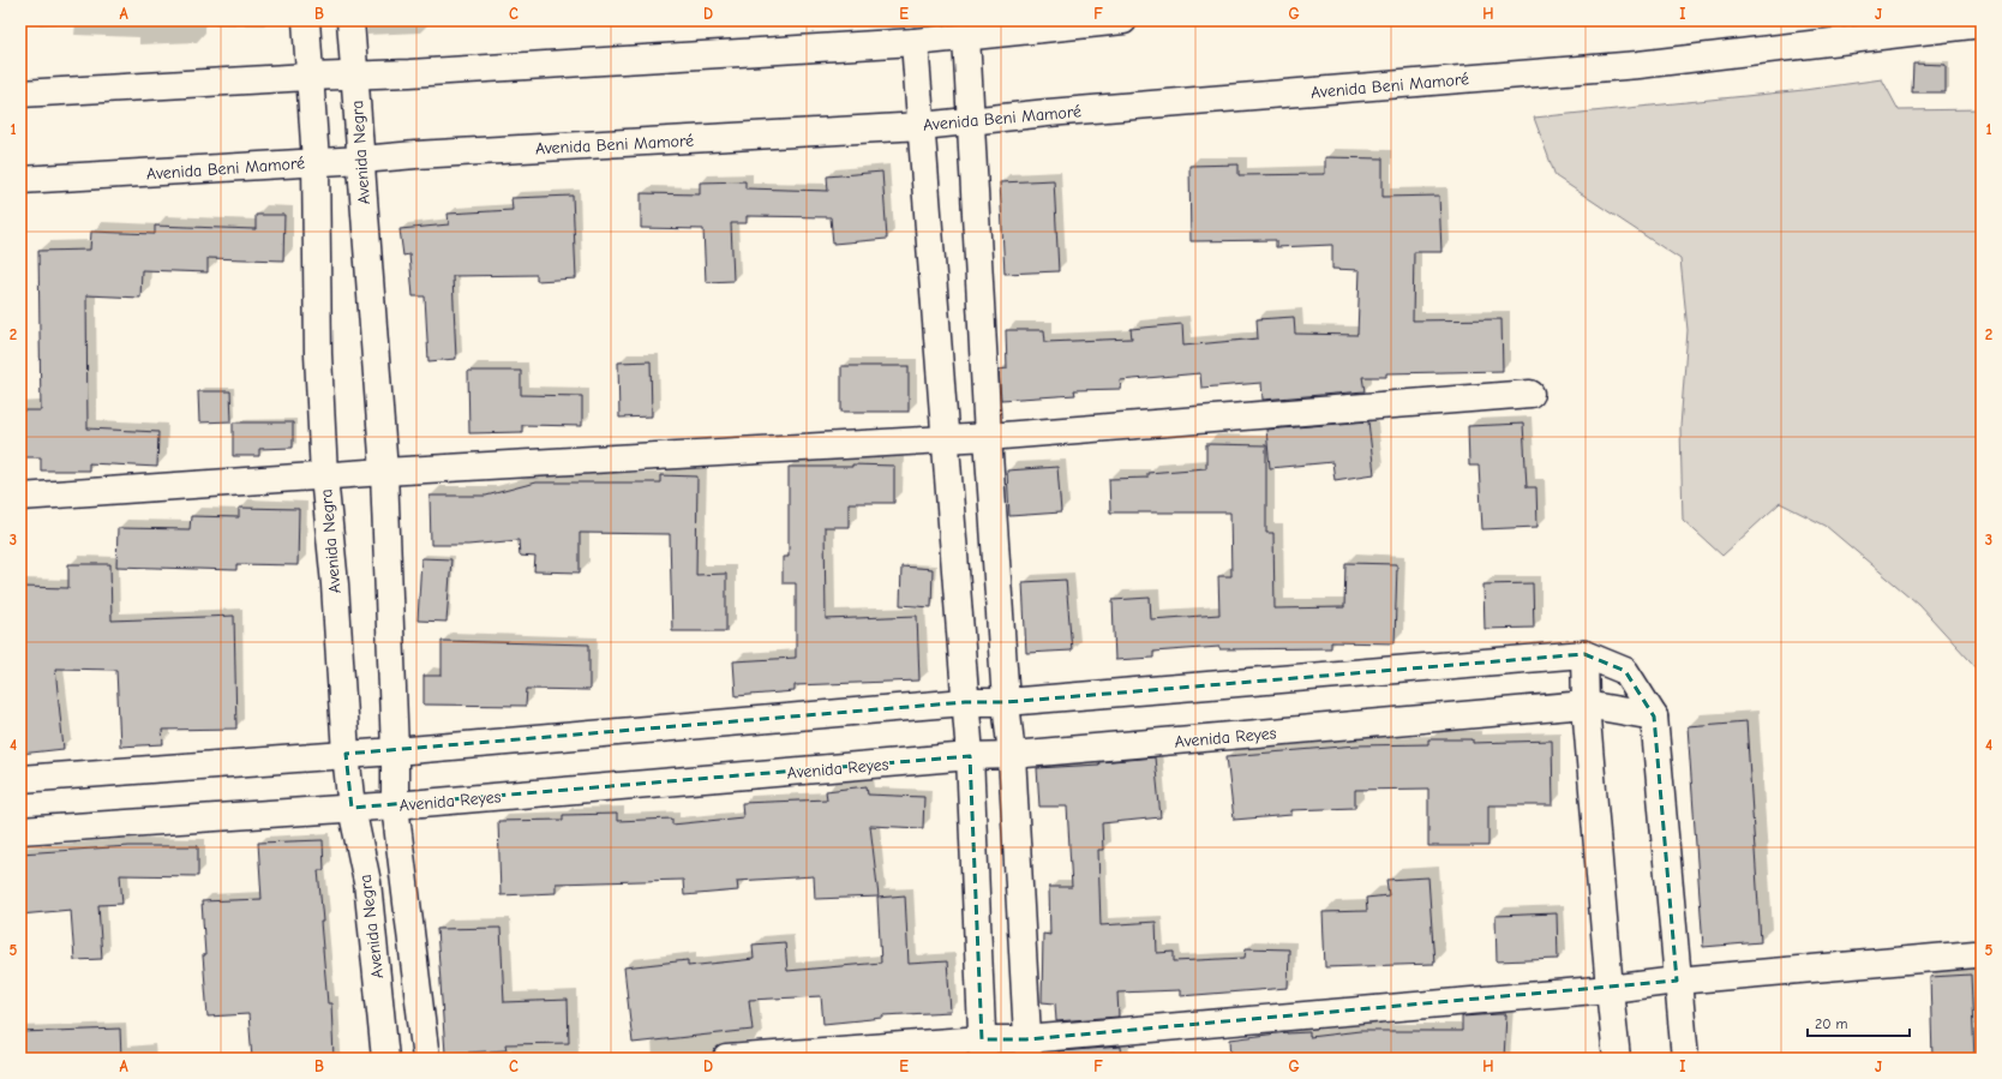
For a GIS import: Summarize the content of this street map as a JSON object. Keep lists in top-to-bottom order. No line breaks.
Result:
{"streets":{"street":["Avenida Beni Mamoré","Avenida Negra","Avenida Reyes"]},"crossings":[["Avenida Beni Mamoré","Avenida Negra"],["Avenida Negra","Avenida Reyes"]],"scale_bar":"20 m","grid":{"columns":["A","B","C","D","E","F","G","H","I","J"],"rows":["1","2","3","4","5"]}}
